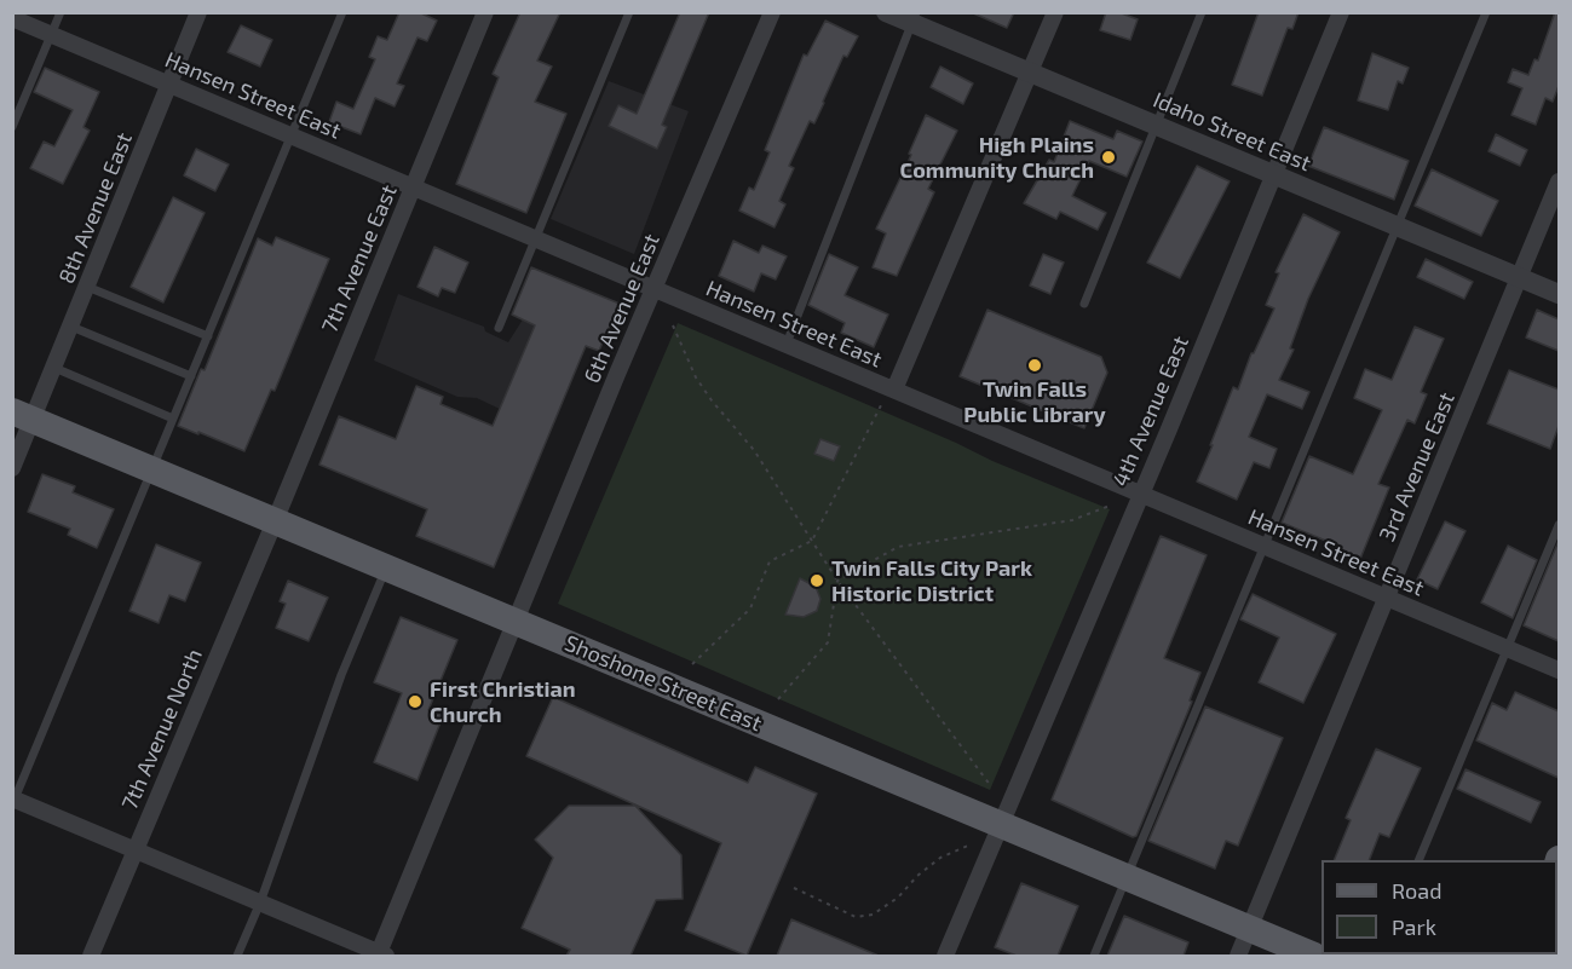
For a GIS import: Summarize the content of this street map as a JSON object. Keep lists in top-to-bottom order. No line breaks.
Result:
{"streets":{"main road":["Shoshone Street East"],"street":["Hansen Street East","Idaho Street East","8th Avenue East","7th Avenue East","6th Avenue East","4th Avenue East","3rd Avenue East","7th Avenue North"]},"crossings":[["Hansen Street East","8th Avenue East"],["Hansen Street East","7th Avenue East"],["Hansen Street East","6th Avenue East"],["Hansen Street East","4th Avenue East"],["Hansen Street East","3rd Avenue East"],["Idaho Street East","4th Avenue East"],["Idaho Street East","3rd Avenue East"],["8th Avenue East","Shoshone Street East"],["7th Avenue East","Shoshone Street East"],["7th Avenue East","7th Avenue North"],["6th Avenue East","Shoshone Street East"],["4th Avenue East","Shoshone Street East"],["3rd Avenue East","Shoshone Street East"],["Shoshone Street East","7th Avenue North"]],"places":["High Plains Community Church","Twin Falls Public Library","Twin Falls City Park Historic District","First Christian Church"],"legend":["Road","Park"]}
